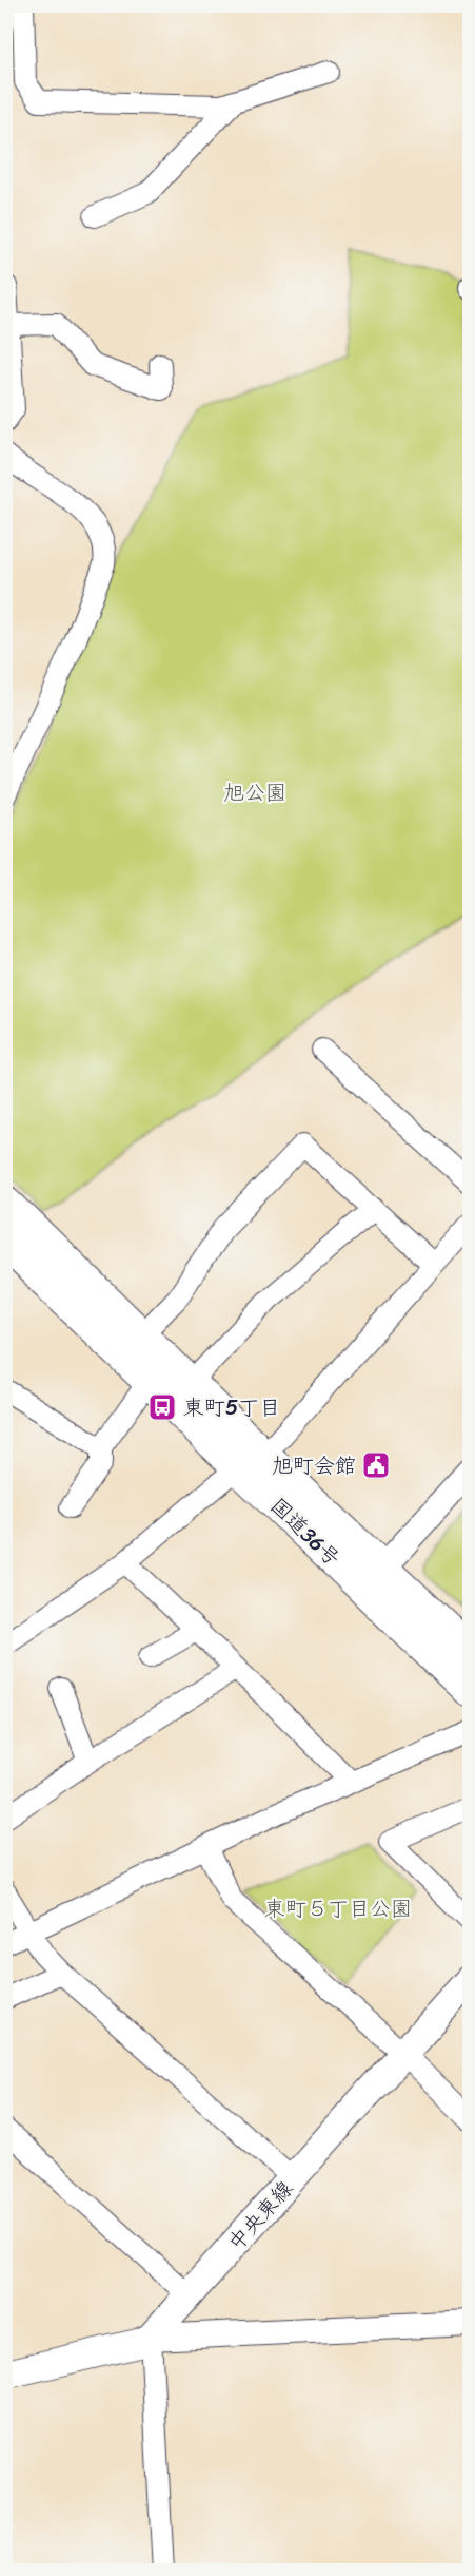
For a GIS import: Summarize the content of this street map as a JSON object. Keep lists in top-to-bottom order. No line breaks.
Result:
{"streets":{"highway":["国道36号"],"main road":["中央東線"]},"parks":["旭公園","東町５丁目公園"],"places":{"bus stop":["東町5丁目"],"public building":["旭町会館"]}}
